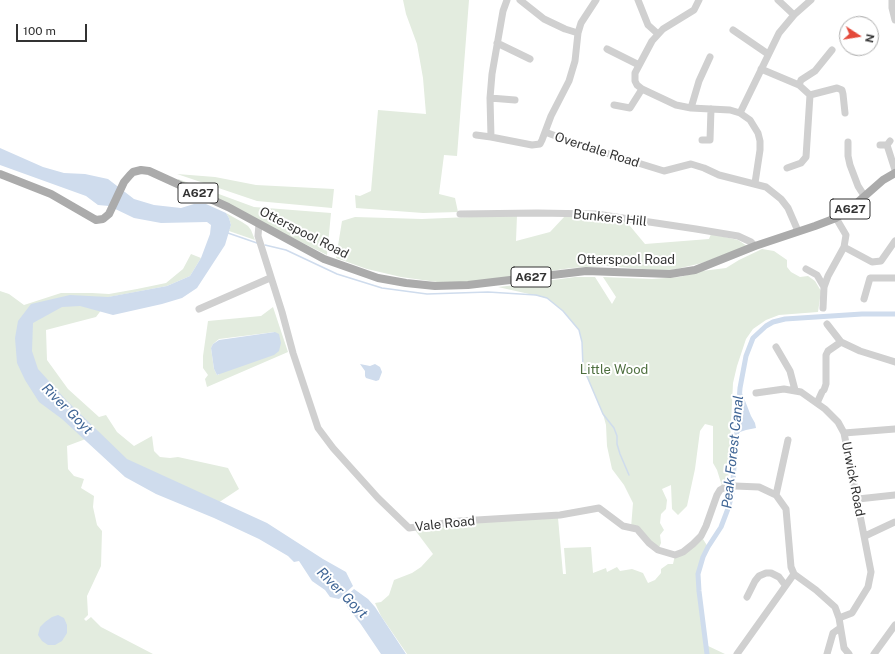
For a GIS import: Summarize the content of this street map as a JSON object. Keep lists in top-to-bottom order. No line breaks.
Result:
{"streets":{"main road":["A627","Otterspool Road"],"street":["Overdale Road","Bunkers Hill","Urwick Road","Vale Road"]},"crossings":[["Overdale Road","A627"],["A627","Bunkers Hill"],["A627","Otterspool Road"],["Bunkers Hill","Otterspool Road"],["Otterspool Road","Vale Road"]],"water":["River Goyt","Peak Forest Canal"],"parks":["Little Wood"],"scale_bar":"100 m","north":"right"}
